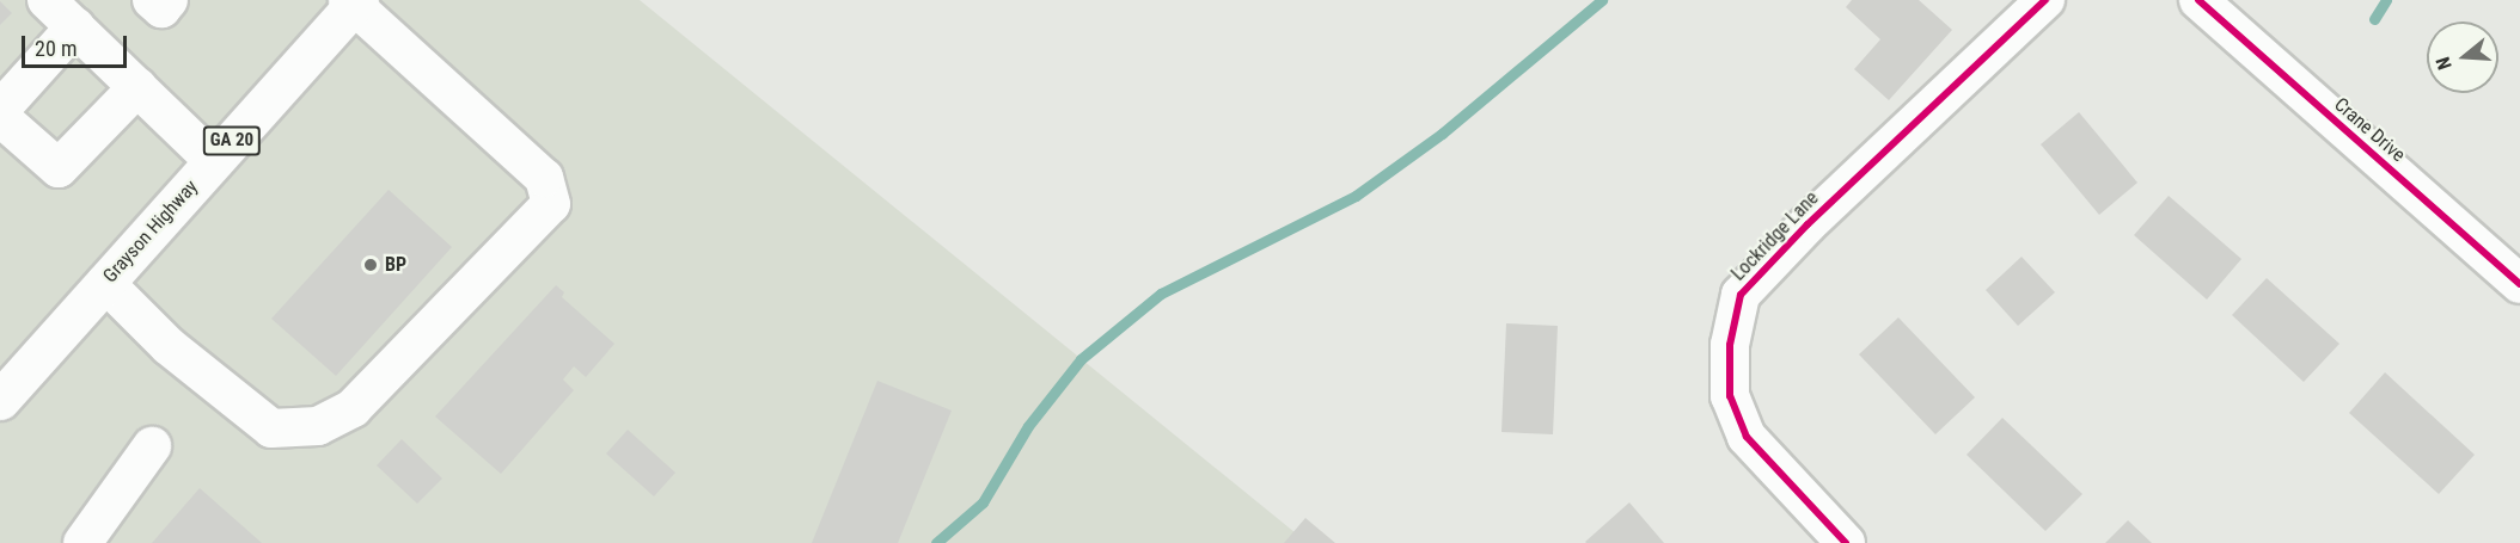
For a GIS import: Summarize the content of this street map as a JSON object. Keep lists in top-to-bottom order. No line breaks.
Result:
{"streets":{"main road":["GA 20","Grayson Highway"],"street":["Crane Drive","Lockridge Lane"]},"places":["BP"],"scale_bar":"20 m","north":"left"}
